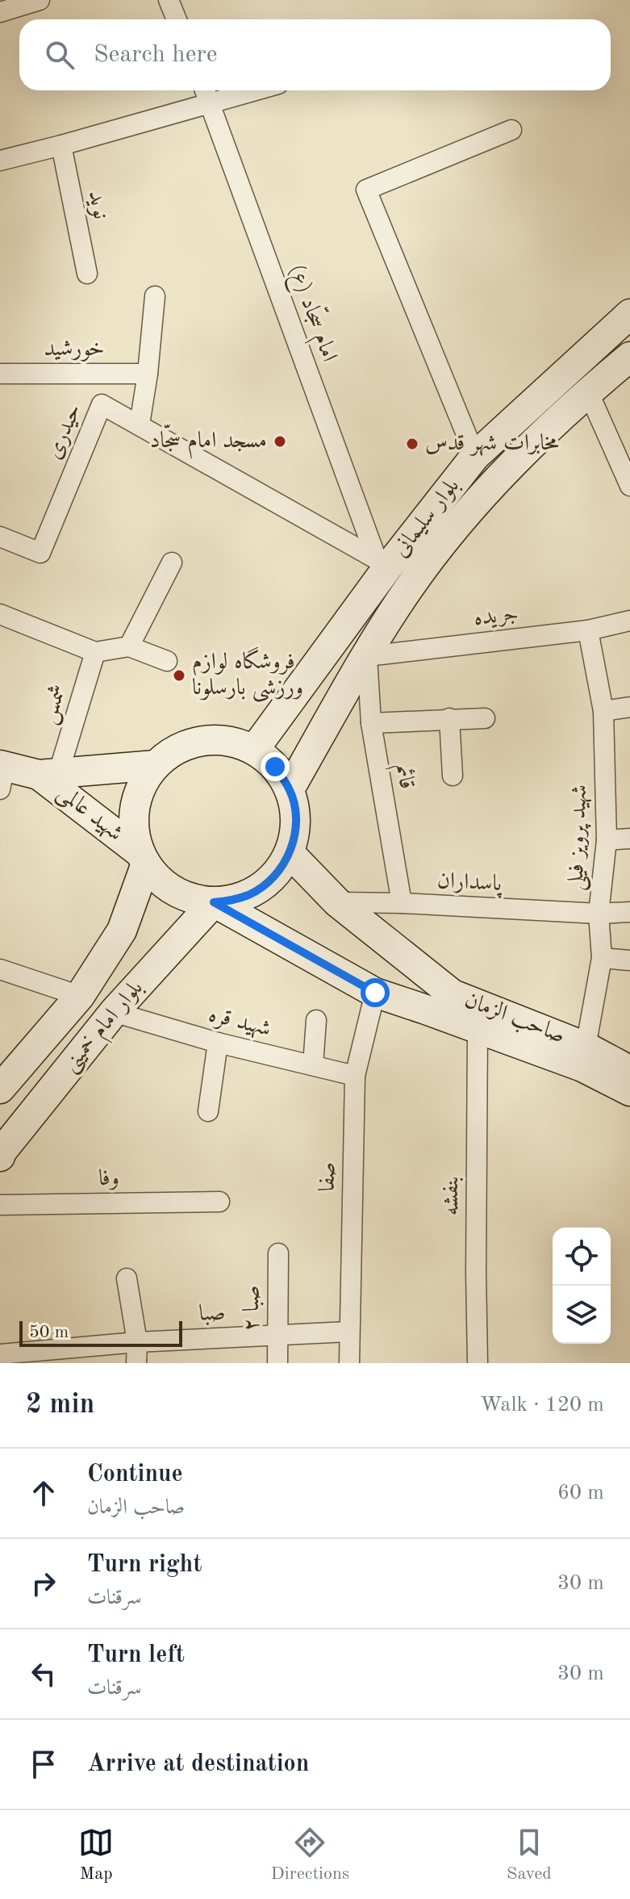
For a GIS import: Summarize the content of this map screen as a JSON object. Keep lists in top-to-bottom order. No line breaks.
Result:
{"streets":{"main road":["بلوار سلیمانی","شهید عالمی","صاحب الزمان","بلوار امام خمینی"],"street":["نوید","امام سجّاد (ع)","خورشید","حیدری","جریده","شمس","قائم","شهید پرویز فیلی","پاسداران","شهید قره","صفا","وفا","بنفشه","صبا ۲","صبا"]},"crossings":[["امام سجّاد (ع)","حیدری"],["امام سجّاد (ع)","بلوار سلیمانی"],["حیدری","بلوار سلیمانی"],["بلوار سلیمانی","جریده"],["بلوار سلیمانی","قائم"],["بلوار سلیمانی","شهید عالمی"],["بلوار سلیمانی","صاحب الزمان"],["بلوار سلیمانی","بلوار امام خمینی"],["جریده","قائم"],["جریده","شهید پرویز فیلی"],["شمس","شهید عالمی"],["قائم","پاسداران"],["شهید عالمی","صاحب الزمان"],["شهید عالمی","بلوار امام خمینی"],["شهید پرویز فیلی","پاسداران"],["شهید پرویز فیلی","صاحب الزمان"],["پاسداران","صاحب الزمان"],["صاحب الزمان","بلوار امام خمینی"],["شهید قره","بلوار امام خمینی"],["شهید قره","صفا"],["صفا","صبا"],["صبا ۲","صبا"]],"places":["مسجد امام سجّاد","مخابرات شهر قدس","فروشگاه لوازم ورزشی بارسلونا"],"scale_bar":"50 m","page":{"search":"Search here","scale":"50 m","heading":["2 min","Walk · 120 m"],"list":[["Continue","صاحب الزمان","60 m"],["Turn right","سرقنات","30 m"],["Turn left","سرقنات","30 m"],"Arrive at destination"],"nav":["Map","Directions","Saved"]}}
